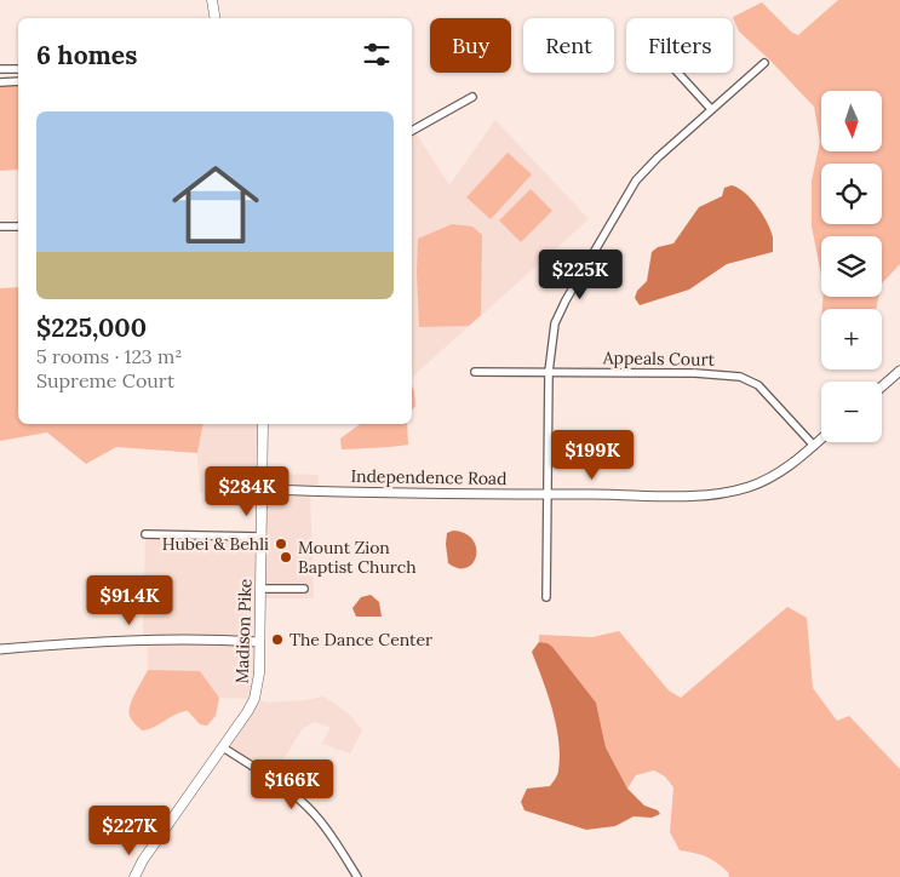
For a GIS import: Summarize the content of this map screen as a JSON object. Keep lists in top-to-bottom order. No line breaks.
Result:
{"streets":{"main road":["Madison Pike"],"street":["Appeals Court","Independence Road"]},"crossings":[["Appeals Court","Independence Road"],["Independence Road","Madison Pike"]],"places":["Hubei & Behli","Mount Zion Baptist Church","The Dance Center"],"north":"bottom","page":{"chip":["Buy","Rent","Filters"],"heading":"6 homes","map_buttons":["+","−"],"list":[{"name":"$225,000","note":"5 rooms · 123 m² · Supreme Court"}],"price":["$225K","$199K","$284K","$91.4K","$166K","$227K"]}}
